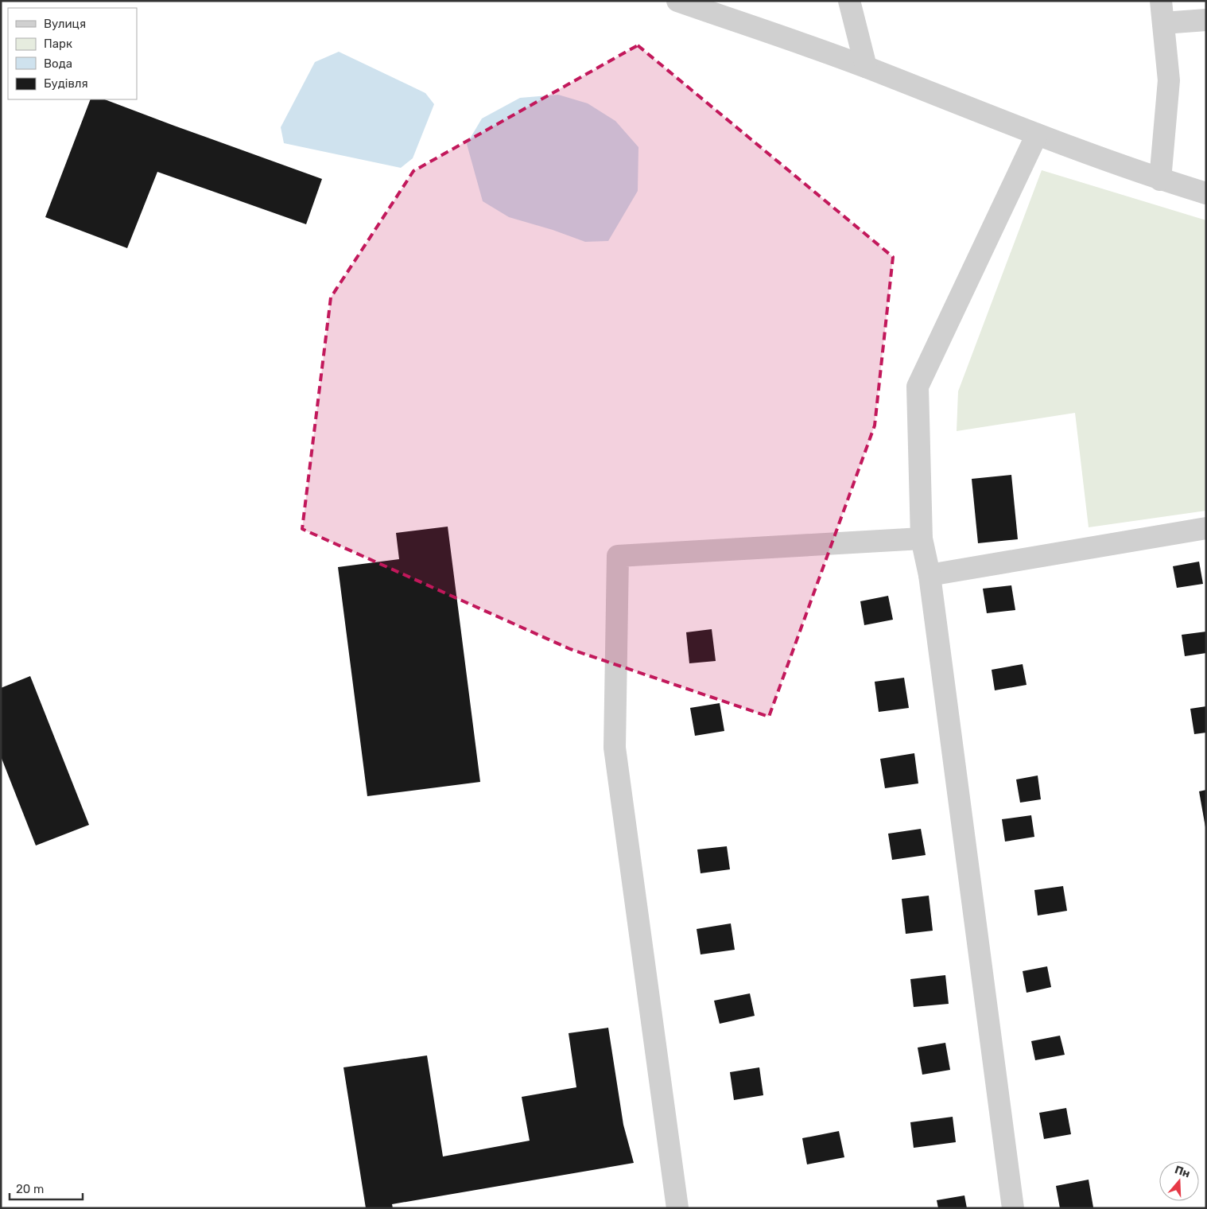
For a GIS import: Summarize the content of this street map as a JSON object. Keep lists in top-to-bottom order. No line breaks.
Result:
{"legend":["Вулиця","Парк","Вода","Будівля"],"scale_bar":"20 m","north":"top"}
